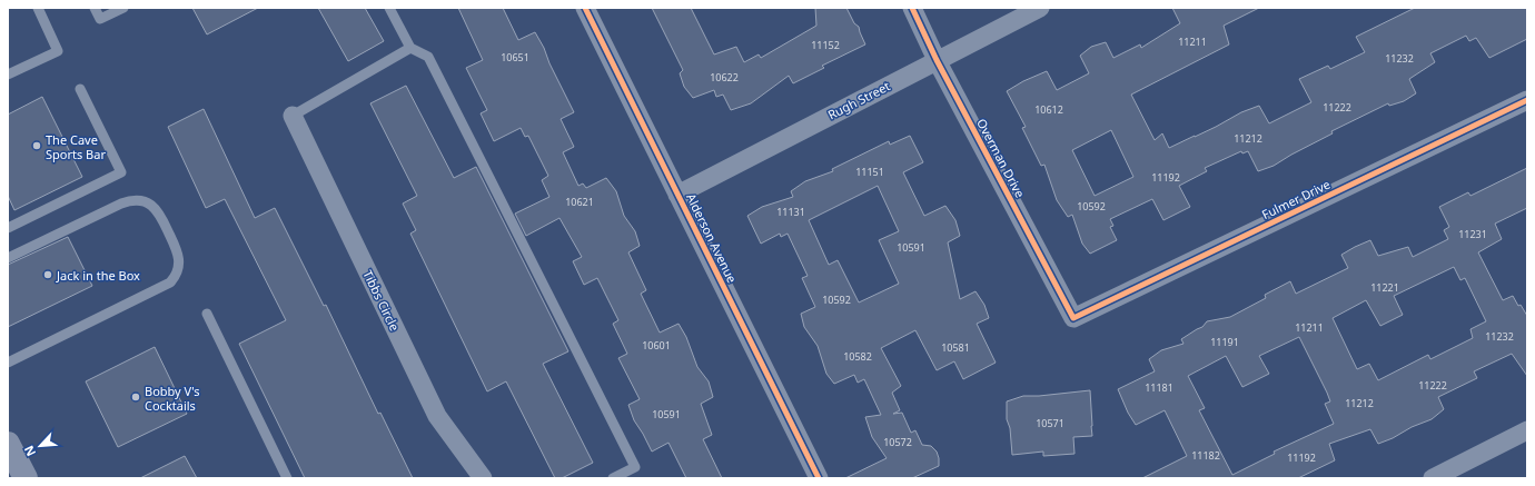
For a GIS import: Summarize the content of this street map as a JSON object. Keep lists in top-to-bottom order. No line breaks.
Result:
{"streets":{"street":["Rugh Street","Overman Drive","Fulmer Drive","Alderson Avenue","Tibbs Circle"]},"crossings":[["Rugh Street","Overman Drive"],["Rugh Street","Alderson Avenue"],["Overman Drive","Fulmer Drive"]],"places":["The Cave Sports Bar","Jack in the Box","Bobby V's Cocktails"],"house_numbers":["11211","11152","10651","11232","10622","11222","10612","11212","11151","11192","10621","10592","11131","11231","10591","11221","10592","11211","11232","11191","10601","10581","10582","11222","11181","11212","10591","10571","10572","11182","11192"],"north":"bottom left"}
